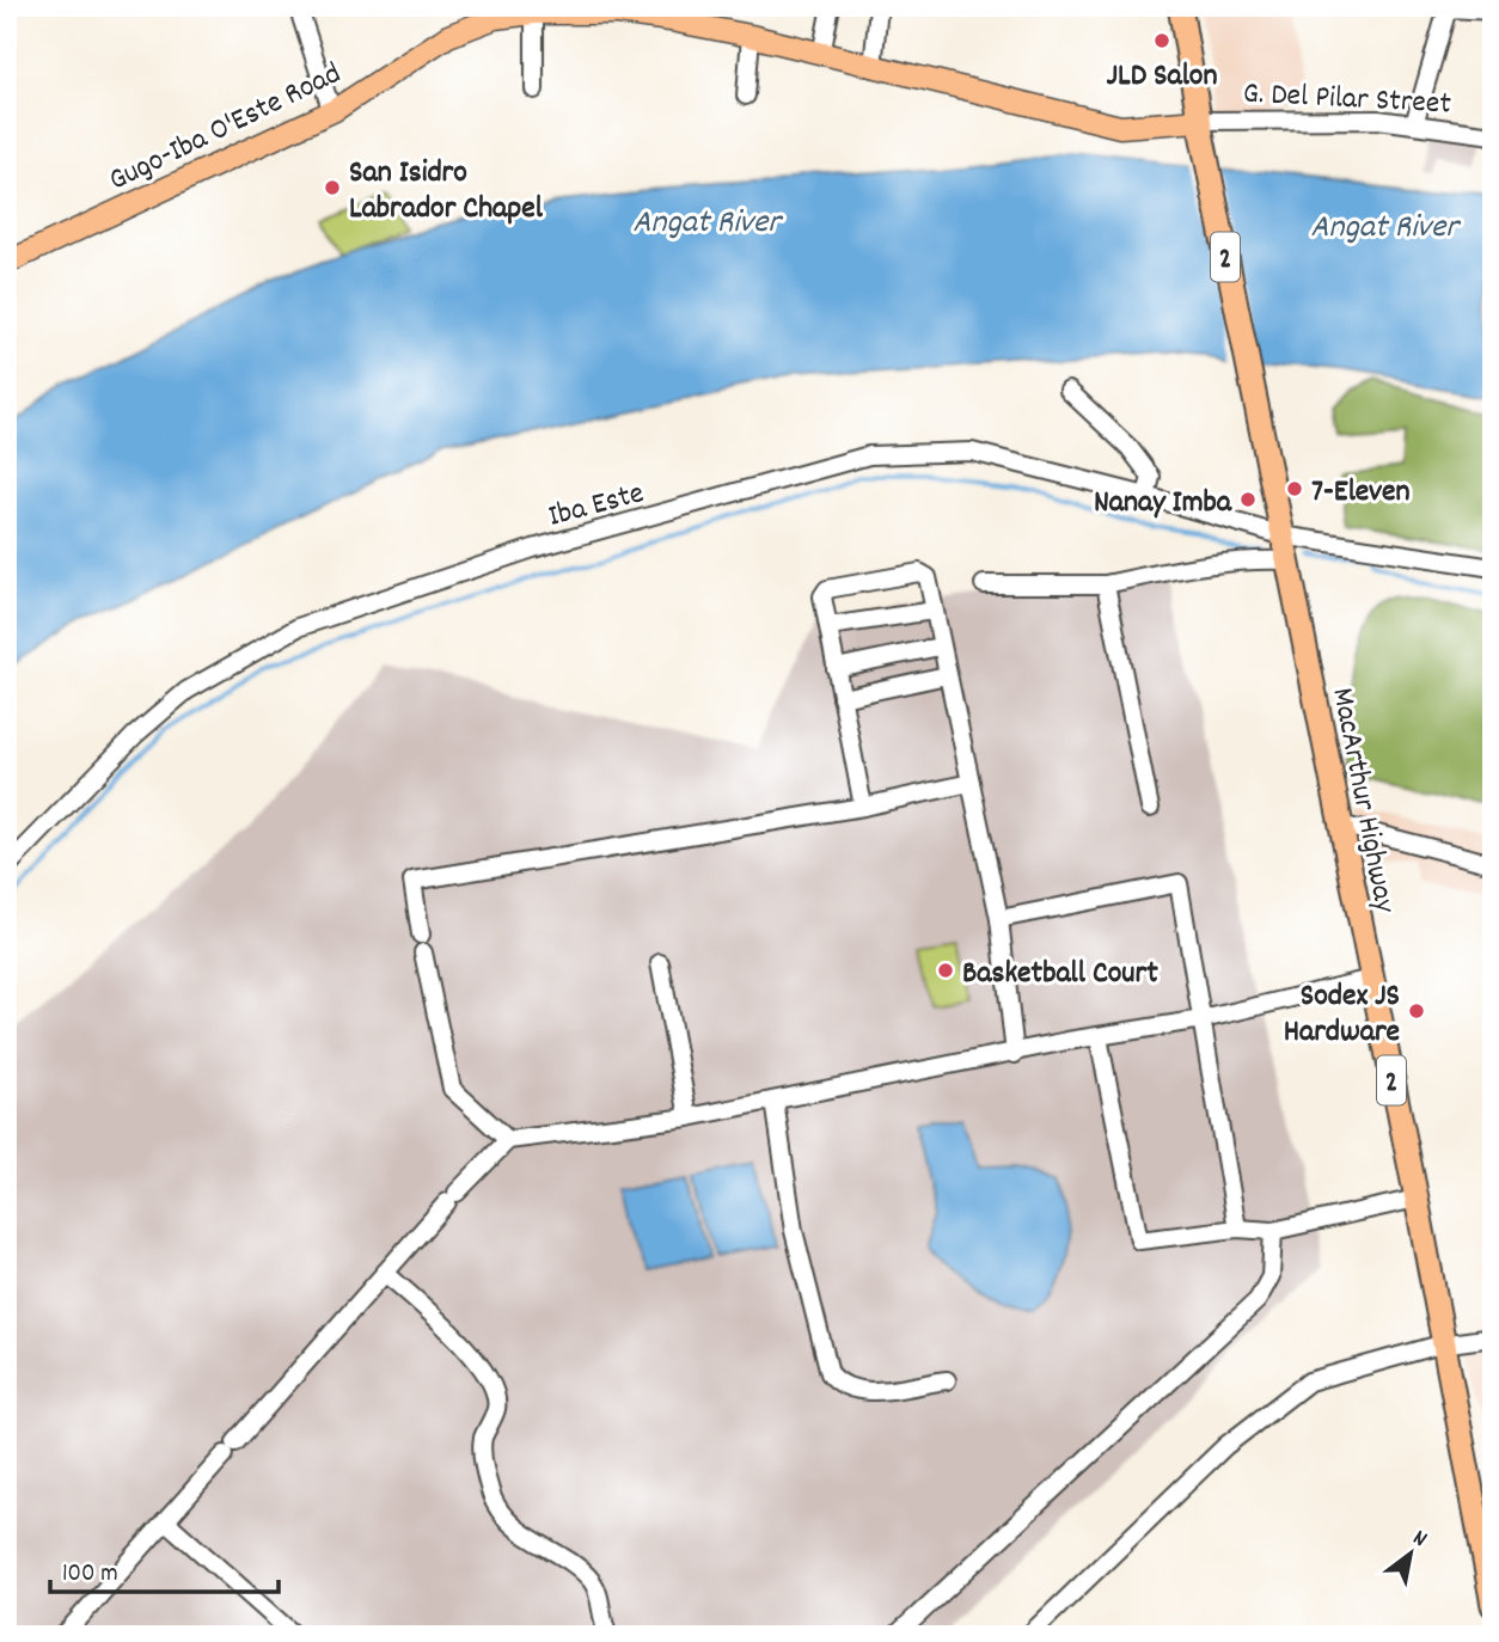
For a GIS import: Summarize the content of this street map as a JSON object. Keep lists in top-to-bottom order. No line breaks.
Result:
{"streets":{"highway":["2","MacArthur Highway"],"main road":["Gugo-Iba O'Este Road"],"street":["G. Del Pilar Street","Iba Este"]},"crossings":[["G. Del Pilar Street","Gugo-Iba O'Este Road"],["G. Del Pilar Street","MacArthur Highway"],["Gugo-Iba O'Este Road","MacArthur Highway"],["Iba Este","MacArthur Highway"]],"water":["Angat River"],"places":["JLD Salon","San Isidro Labrador Chapel","7-Eleven","Nanay Imba","Basketball Court","Sodex JS Hardware"],"scale_bar":"100 m","north":"top right"}
